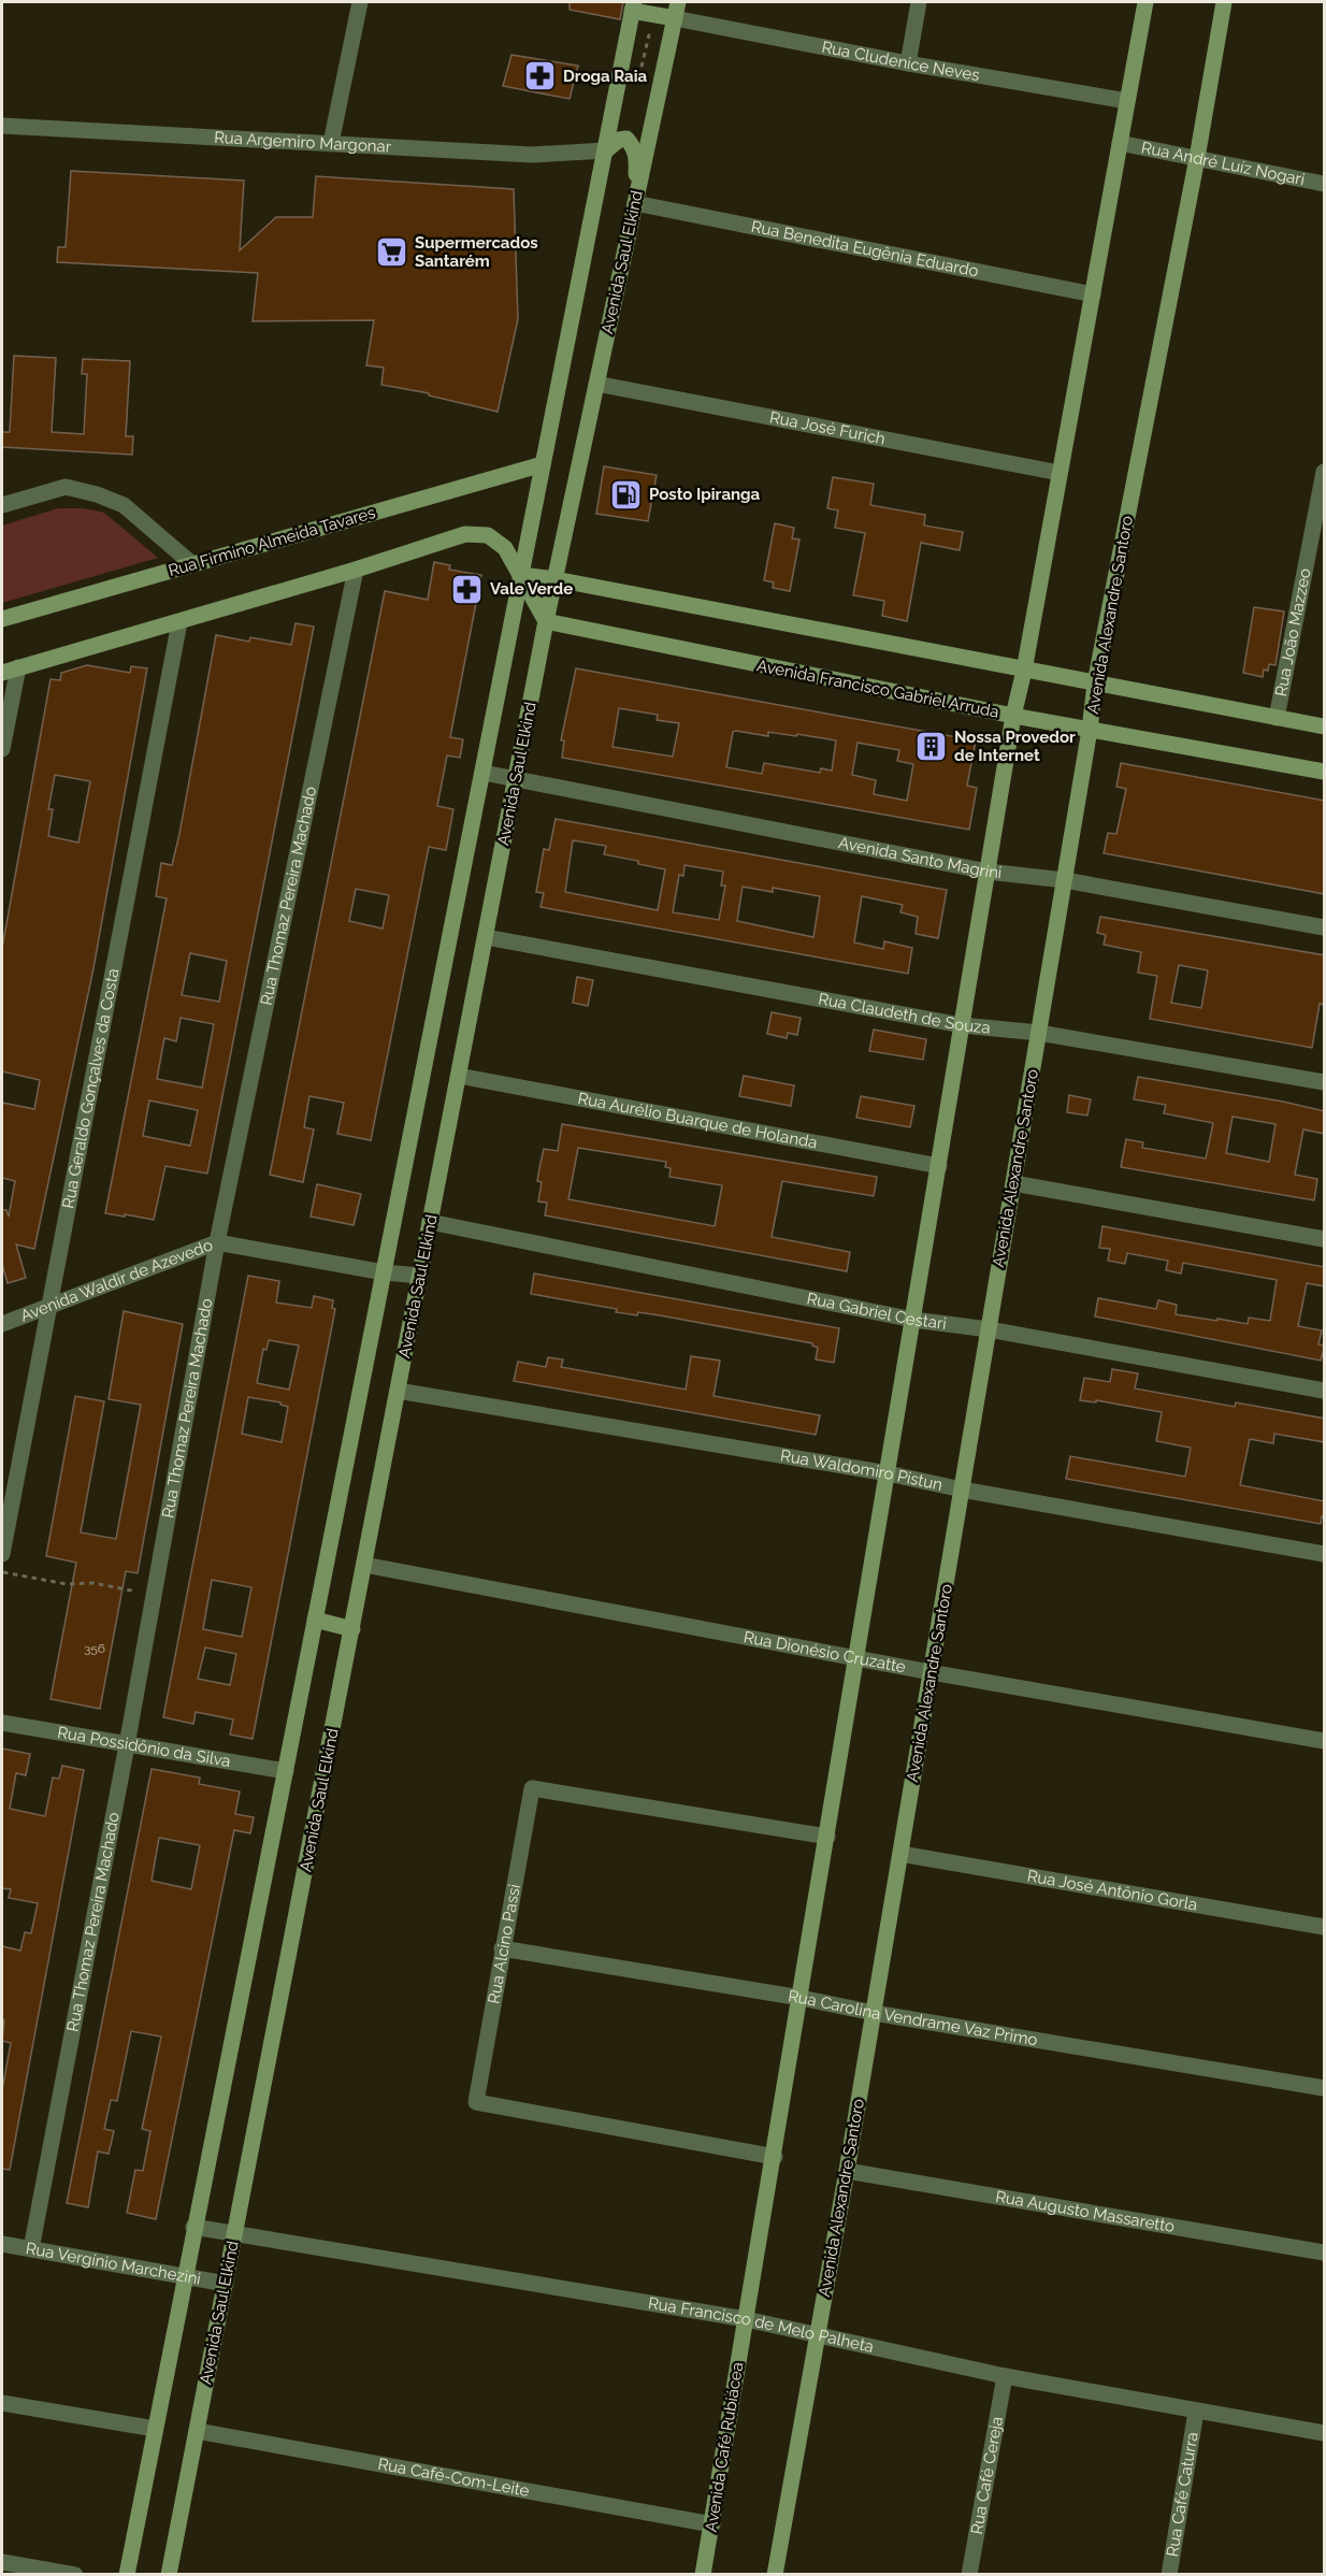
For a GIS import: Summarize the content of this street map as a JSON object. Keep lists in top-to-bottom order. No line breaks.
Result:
{"streets":{"main road":["Avenida Saul Elkind","Rua Firmino Almeida Tavares","Avenida Alexandre Santoro","Avenida Francisco Gabriel Arruda","Avenida Café Rubiácea"],"street":["Rua Cludenice Neves","Rua Argemiro Margonar","Rua André Luíz Nogari","Rua Benedita Eugênia Eduardo","Rua José Furich","Rua João Mazzeo","Avenida Santo Magrini","Rua Thomaz Pereira Machado","Rua Claudeth de Souza","Rua Geraldo Gonçalves da Costa","Rua Aurélio Buarque de Holanda","Avenida Waldir de Azevedo","Rua Gabriel Cestari","Rua Waldomiro Pistun","Rua Dionésio Cruzatte","Rua Possidônio da Silva","Rua José Antônio Gorla","Rua Alcino Passi","Rua Carolina Vendrame Vaz Primo","Rua Augusto Massaretto","Rua Vergínio Marchezini","Rua Francisco de Melo Palheta","Rua Café Cereja","Rua Café-Com-Leite","Rua Café Caturra"]},"crossings":[["Rua Cludenice Neves","Avenida Saul Elkind"],["Rua Argemiro Margonar","Avenida Saul Elkind"],["Rua André Luíz Nogari","Avenida Alexandre Santoro"],["Rua Benedita Eugênia Eduardo","Avenida Saul Elkind"],["Avenida Saul Elkind","Rua José Furich"],["Avenida Saul Elkind","Rua Firmino Almeida Tavares"],["Avenida Saul Elkind","Avenida Francisco Gabriel Arruda"],["Avenida Saul Elkind","Avenida Santo Magrini"],["Avenida Saul Elkind","Rua Claudeth de Souza"],["Avenida Saul Elkind","Rua Aurélio Buarque de Holanda"],["Avenida Saul Elkind","Avenida Waldir de Azevedo"],["Avenida Saul Elkind","Rua Gabriel Cestari"],["Avenida Saul Elkind","Rua Waldomiro Pistun"],["Avenida Saul Elkind","Rua Dionésio Cruzatte"],["Avenida Saul Elkind","Rua Possidônio da Silva"],["Avenida Saul Elkind","Rua Vergínio Marchezini"],["Avenida Saul Elkind","Rua Francisco de Melo Palheta"],["Avenida Saul Elkind","Rua Café-Com-Leite"],["Avenida Alexandre Santoro","Avenida Francisco Gabriel Arruda"],["Avenida Alexandre Santoro","Avenida Santo Magrini"],["Avenida Alexandre Santoro","Rua Claudeth de Souza"],["Avenida Alexandre Santoro","Rua Gabriel Cestari"],["Avenida Alexandre Santoro","Rua Waldomiro Pistun"],["Avenida Alexandre Santoro","Rua Dionésio Cruzatte"],["Avenida Alexandre Santoro","Rua José Antônio Gorla"],["Avenida Alexandre Santoro","Rua Carolina Vendrame Vaz Primo"],["Avenida Alexandre Santoro","Rua Augusto Massaretto"],["Avenida Alexandre Santoro","Rua Francisco de Melo Palheta"],["Rua Thomaz Pereira Machado","Avenida Waldir de Azevedo"],["Rua Thomaz Pereira Machado","Rua Possidônio da Silva"],["Rua Thomaz Pereira Machado","Rua Vergínio Marchezini"],["Rua Geraldo Gonçalves da Costa","Avenida Waldir de Azevedo"],["Rua Alcino Passi","Rua Carolina Vendrame Vaz Primo"],["Rua Francisco de Melo Palheta","Avenida Café Rubiácea"],["Rua Francisco de Melo Palheta","Rua Café Cereja"],["Rua Francisco de Melo Palheta","Rua Café Caturra"],["Avenida Café Rubiácea","Rua Café-Com-Leite"]],"places":{"pharmacy":["Droga Raia","Vale Verde"],"supermarket":["Supermercados Santarém"],"fuel station":["Posto Ipiranga"],"building":["Nossa Provedor de Internet"]},"house_numbers":["356"]}
